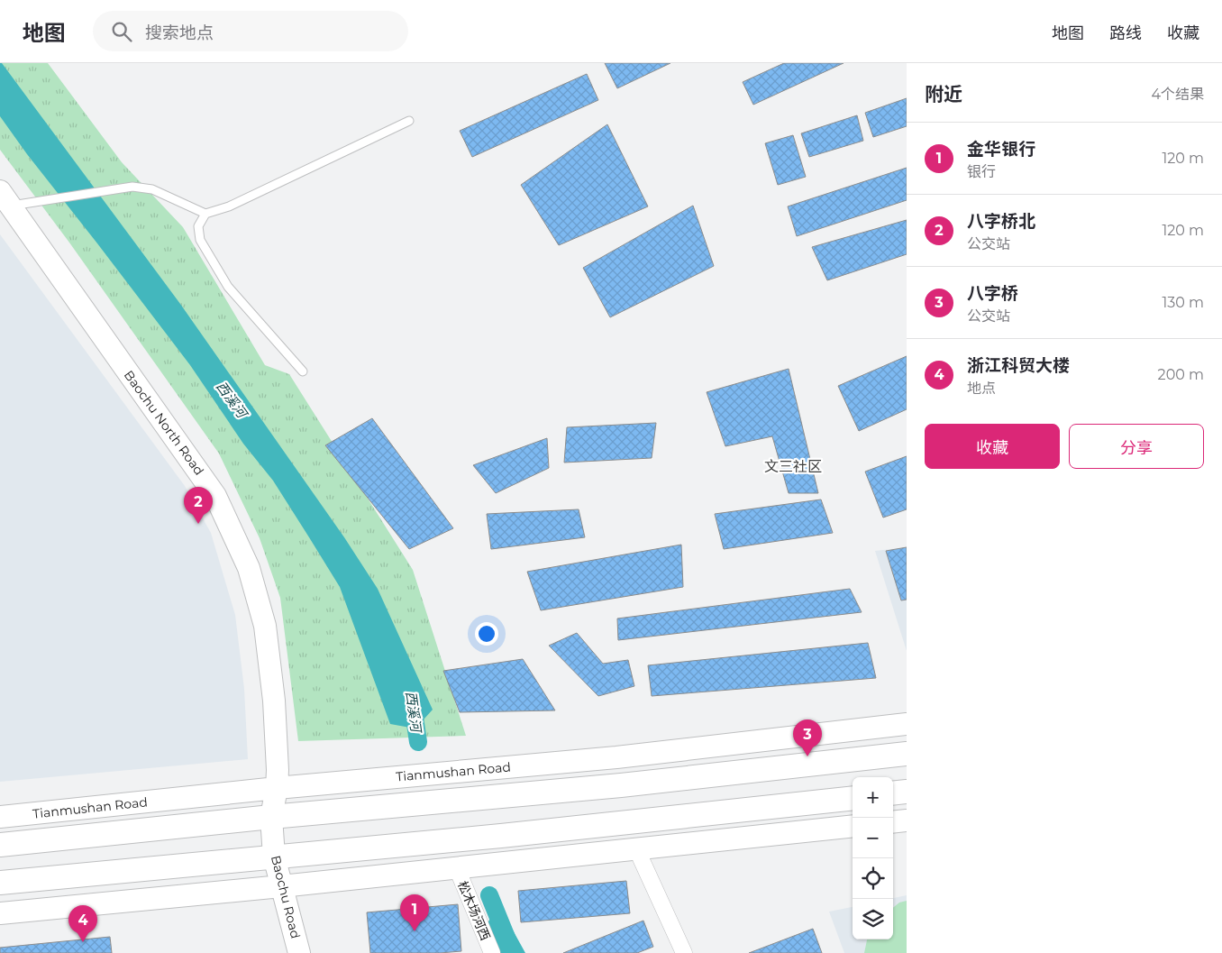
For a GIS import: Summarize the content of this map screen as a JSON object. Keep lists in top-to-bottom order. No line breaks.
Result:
{"streets":{"main road":["Baochu North Road","Tianmushan Road","Baochu Road"],"street":["松木场河西"]},"crossings":[["Baochu North Road","Tianmushan Road"],["Baochu North Road","Baochu Road"],["Tianmushan Road","Baochu Road"]],"districts":["文三社区"],"water":["西溪河"],"page":{"header":"地图","search":"搜索地点","nav":["地图","路线","收藏"],"heading":["附近","4个结果"],"list":[{"mark":"1","name":"金华银行","note":"银行","value":"120 m"},{"mark":"2","name":"八字桥北","note":"公交站","value":"120 m"},{"mark":"3","name":"八字桥","note":"公交站","value":"130 m"},{"mark":"4","name":"浙江科贸大楼","note":"地点","value":"200 m"}],"buttons":["收藏","分享"],"pins":["2","3","1","4"],"map_buttons":["+","−"]}}
